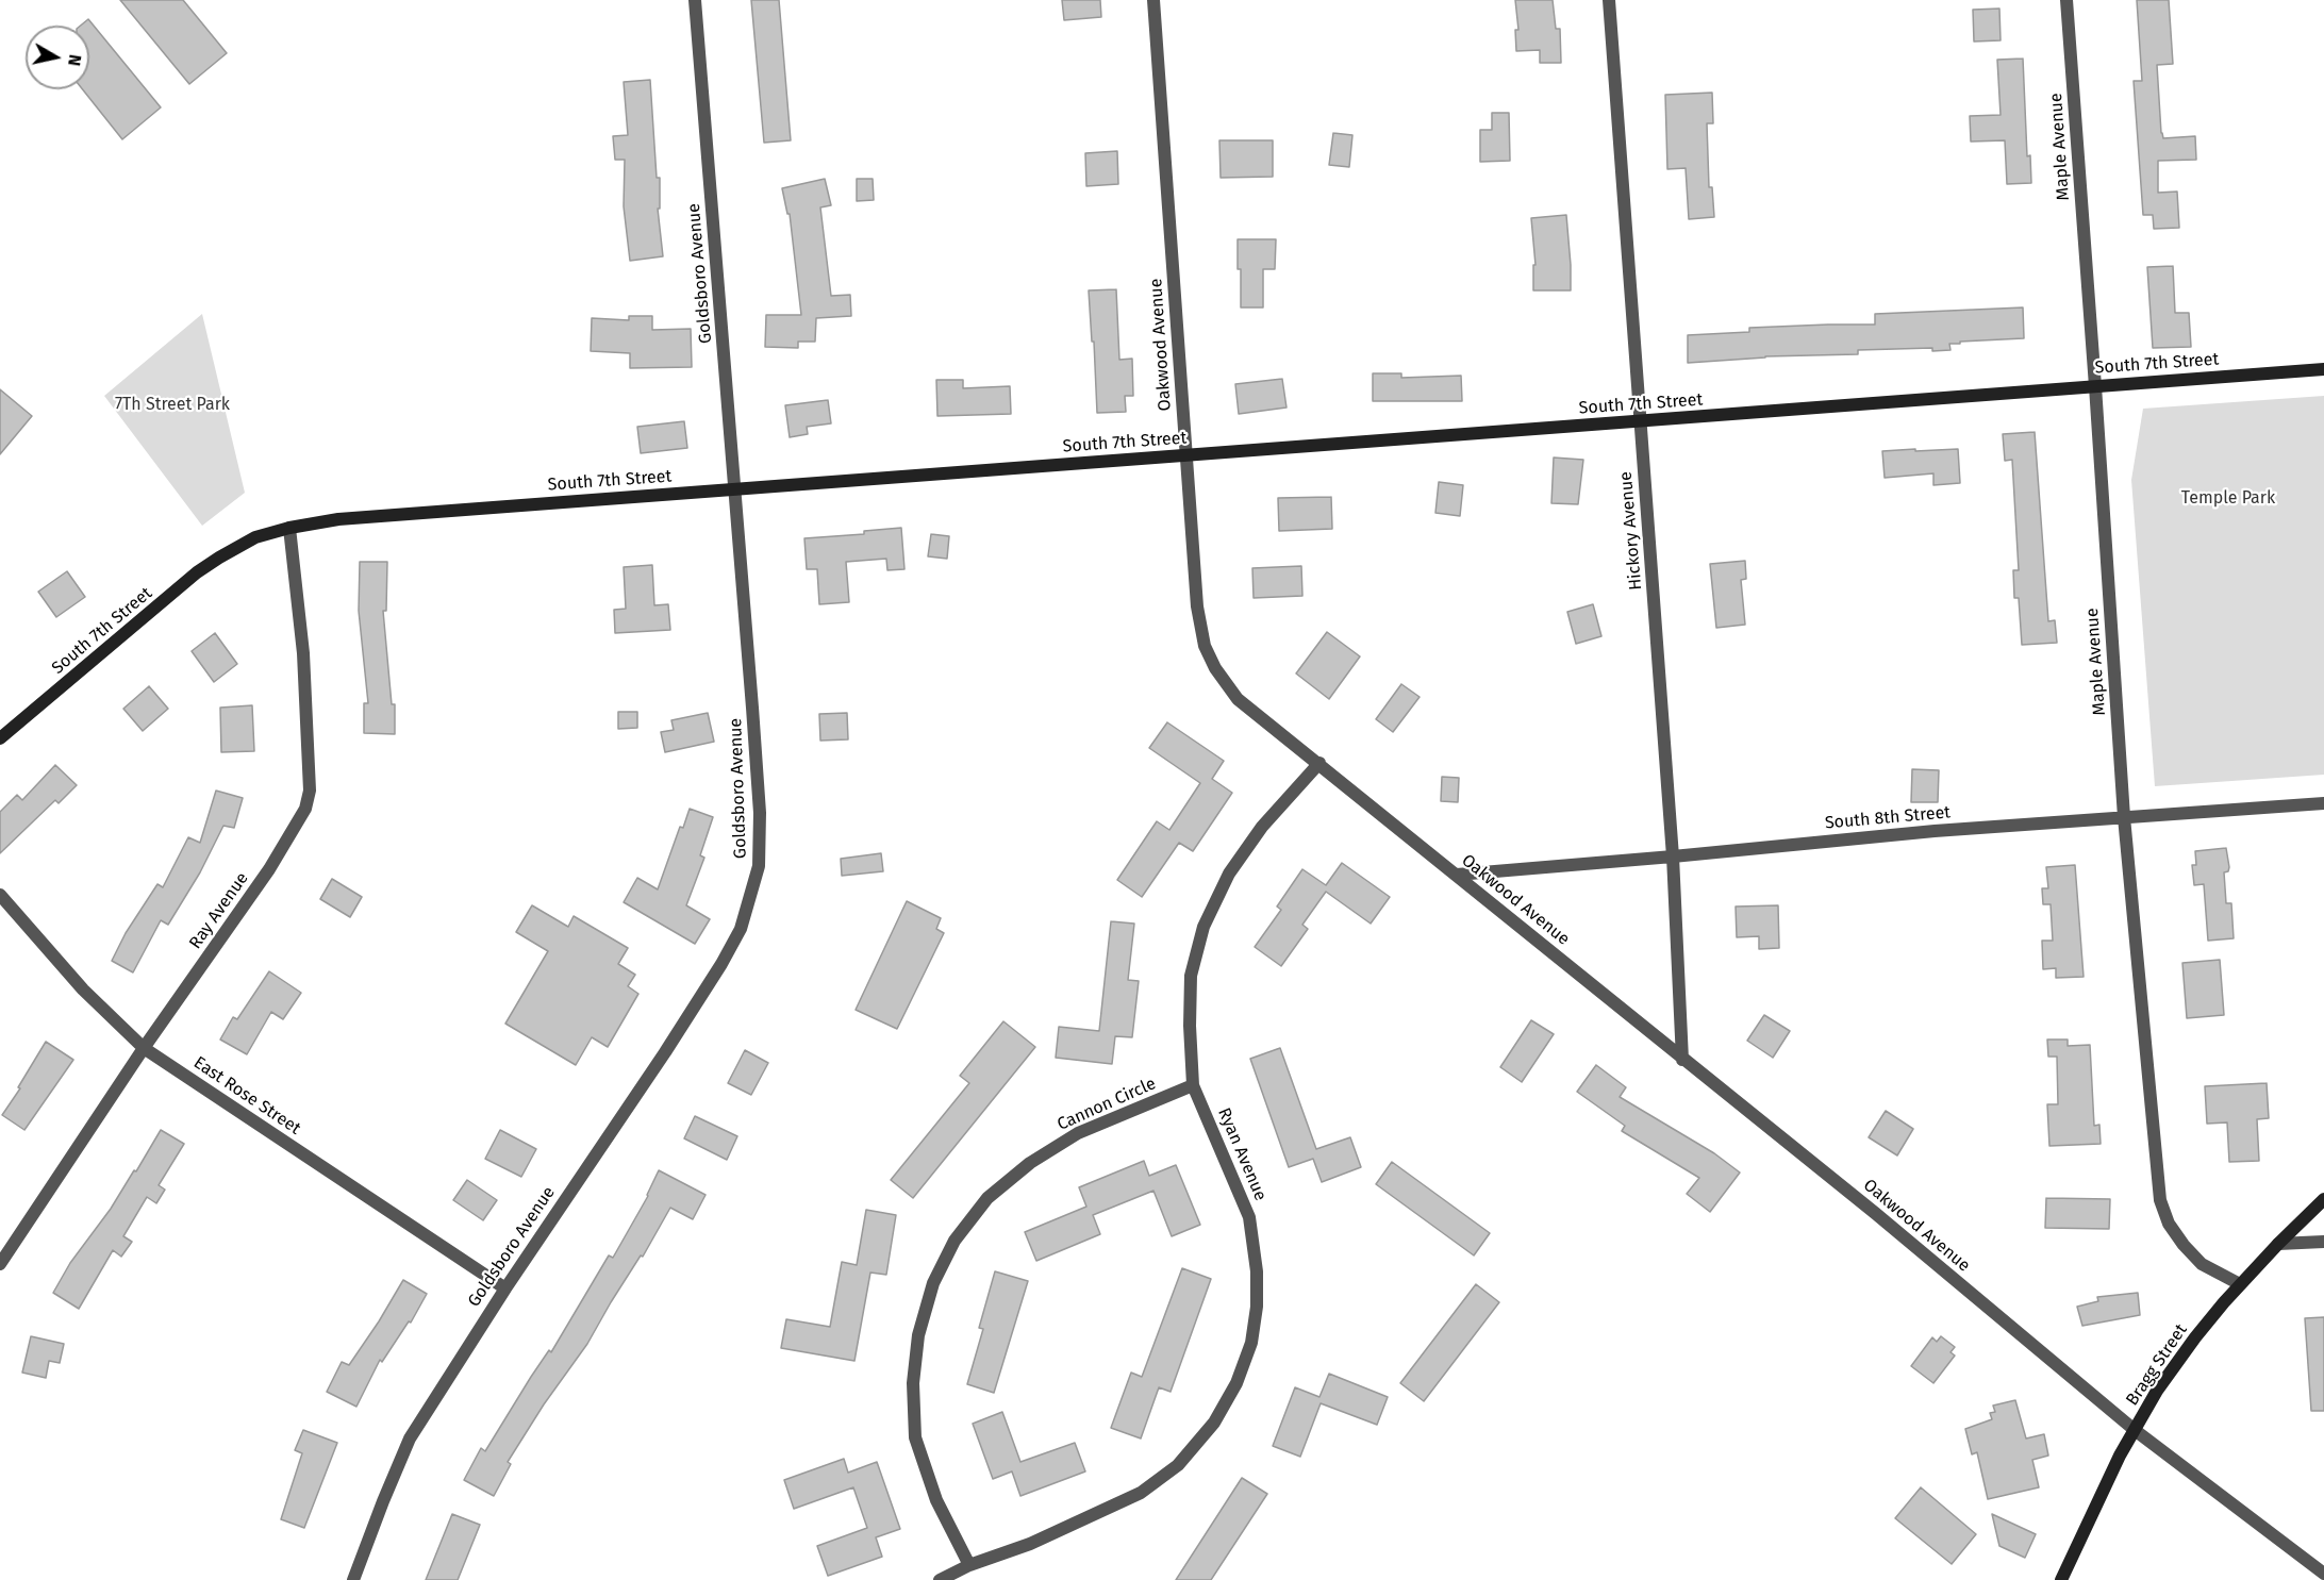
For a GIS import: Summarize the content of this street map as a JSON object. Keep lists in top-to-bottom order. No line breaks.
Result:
{"streets":{"street":["Maple Avenue","Goldsboro Avenue","Oakwood Avenue","South 7th Street","Hickory Avenue","South 8th Street","Ray Avenue","East Rose Street","Cannon Circle","Ryan Avenue","Bragg Street"]},"crossings":[["Maple Avenue","South 7th Street"],["Maple Avenue","South 8th Street"],["Maple Avenue","Bragg Street"],["Goldsboro Avenue","South 7th Street"],["Goldsboro Avenue","East Rose Street"],["Oakwood Avenue","South 7th Street"],["Oakwood Avenue","Hickory Avenue"],["Oakwood Avenue","South 8th Street"],["Oakwood Avenue","Ryan Avenue"],["Oakwood Avenue","Bragg Street"],["South 7th Street","Hickory Avenue"],["South 7th Street","Ray Avenue"],["Hickory Avenue","South 8th Street"],["Ray Avenue","East Rose Street"],["Cannon Circle","Ryan Avenue"]],"parks":["7Th Street Park","Temple Park"],"north":"right"}
